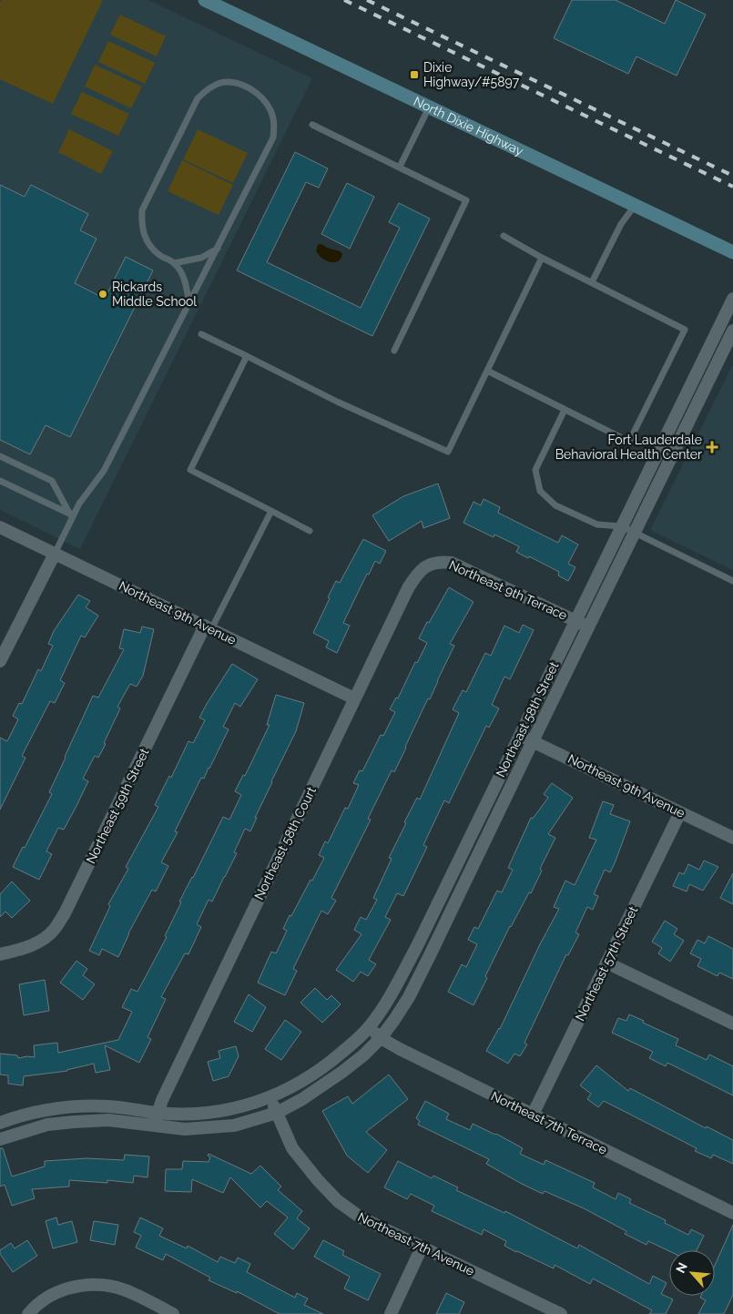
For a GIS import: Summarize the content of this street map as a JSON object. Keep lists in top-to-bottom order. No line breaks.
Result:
{"streets":{"main road":["North Dixie Highway"],"street":["Northeast 9th Terrace","Northeast 9th Avenue","Northeast 58th Street","Northeast 59th Street","Northeast 58th Court","Northeast 57th Street","Northeast 7th Terrace","Northeast 7th Avenue"]},"crossings":[["Northeast 9th Terrace","Northeast 58th Street"],["Northeast 9th Terrace","Northeast 58th Court"],["Northeast 9th Avenue","Northeast 58th Street"],["Northeast 9th Avenue","Northeast 59th Street"],["Northeast 9th Avenue","Northeast 58th Court"],["Northeast 9th Avenue","Northeast 57th Street"],["Northeast 58th Street","Northeast 7th Terrace"],["Northeast 58th Street","Northeast 7th Avenue"],["Northeast 57th Street","Northeast 7th Terrace"]],"places":{"transit":["Dixie Highway/#5897"],"other":["Rickards Middle School"],"health":["Fort Lauderdale Behavioral Health Center"]},"north":"top left"}
